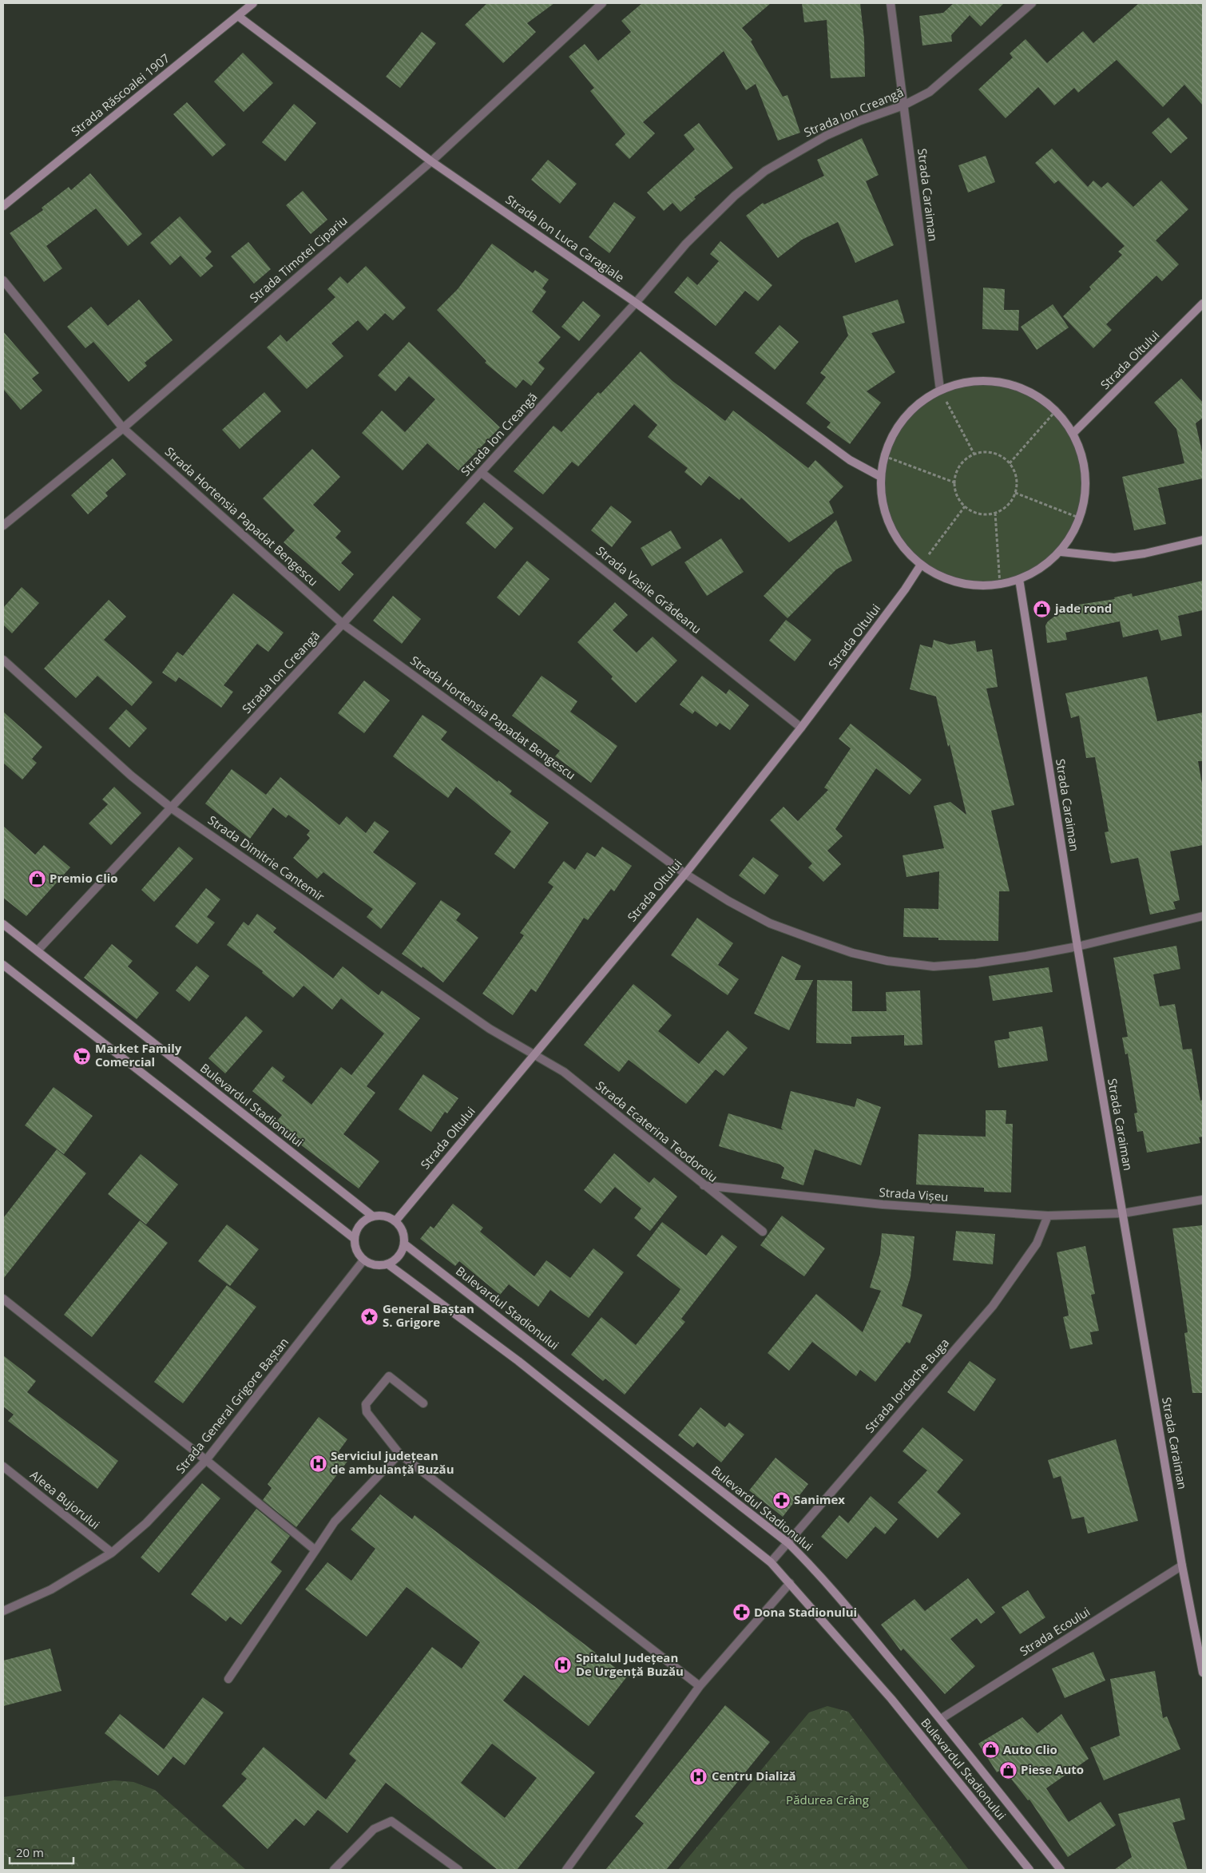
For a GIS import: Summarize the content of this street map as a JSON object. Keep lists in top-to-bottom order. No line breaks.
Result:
{"streets":{"main road":["Strada Răscoalei 1907","Strada Caraiman","Strada Ion Luca Caragiale","Strada Oltului","Bulevardul Stadionului"],"street":["Strada Ion Creangă","Strada Timotei Cipariu","Strada Hortensia Papadat Bengescu","Strada Vasile Grădeanu","Strada Dimitrie Cantemir","Strada Ecaterina Teodoroiu","Strada Vișeu","Strada Iordache Buga","Strada General Grigore Baștan","Aleea Bujorului","Strada Ecoului"]},"crossings":[["Strada Răscoalei 1907","Strada Ion Luca Caragiale"],["Strada Ion Creangă","Strada Caraiman"],["Strada Ion Creangă","Strada Ion Luca Caragiale"],["Strada Ion Creangă","Strada Hortensia Papadat Bengescu"],["Strada Ion Creangă","Strada Vasile Grădeanu"],["Strada Ion Creangă","Strada Dimitrie Cantemir"],["Strada Ion Creangă","Bulevardul Stadionului"],["Strada Caraiman","Strada Hortensia Papadat Bengescu"],["Strada Caraiman","Strada Vișeu"],["Strada Caraiman","Strada Ecoului"],["Strada Ion Luca Caragiale","Strada Timotei Cipariu"],["Strada Timotei Cipariu","Strada Hortensia Papadat Bengescu"],["Strada Oltului","Strada Hortensia Papadat Bengescu"],["Strada Oltului","Strada Vasile Grădeanu"],["Strada Oltului","Strada Dimitrie Cantemir"],["Strada Oltului","Bulevardul Stadionului"],["Strada Oltului","Strada Ecaterina Teodoroiu"],["Strada Oltului","Strada General Grigore Baștan"],["Strada Dimitrie Cantemir","Strada Ecaterina Teodoroiu"],["Bulevardul Stadionului","Strada Iordache Buga"],["Bulevardul Stadionului","Strada General Grigore Baștan"],["Bulevardul Stadionului","Strada Ecoului"],["Strada Ecaterina Teodoroiu","Strada Vișeu"],["Strada Vișeu","Strada Iordache Buga"],["Strada General Grigore Baștan","Aleea Bujorului"]],"parks":["Pădurea Crâng"],"places":{"shop":["jade rond","Premio Clio","Auto Clio","Piese Auto"],"supermarket":["Market Family Comercial"],"place":["General Baștan S. Grigore"],"hospital":["Serviciul județean de ambulanță Buzău","Spitalul Județean De Urgență Buzău","Centru Dializă"],"pharmacy":["Sanimex","Dona Stadionului"]},"scale_bar":"20 m"}
